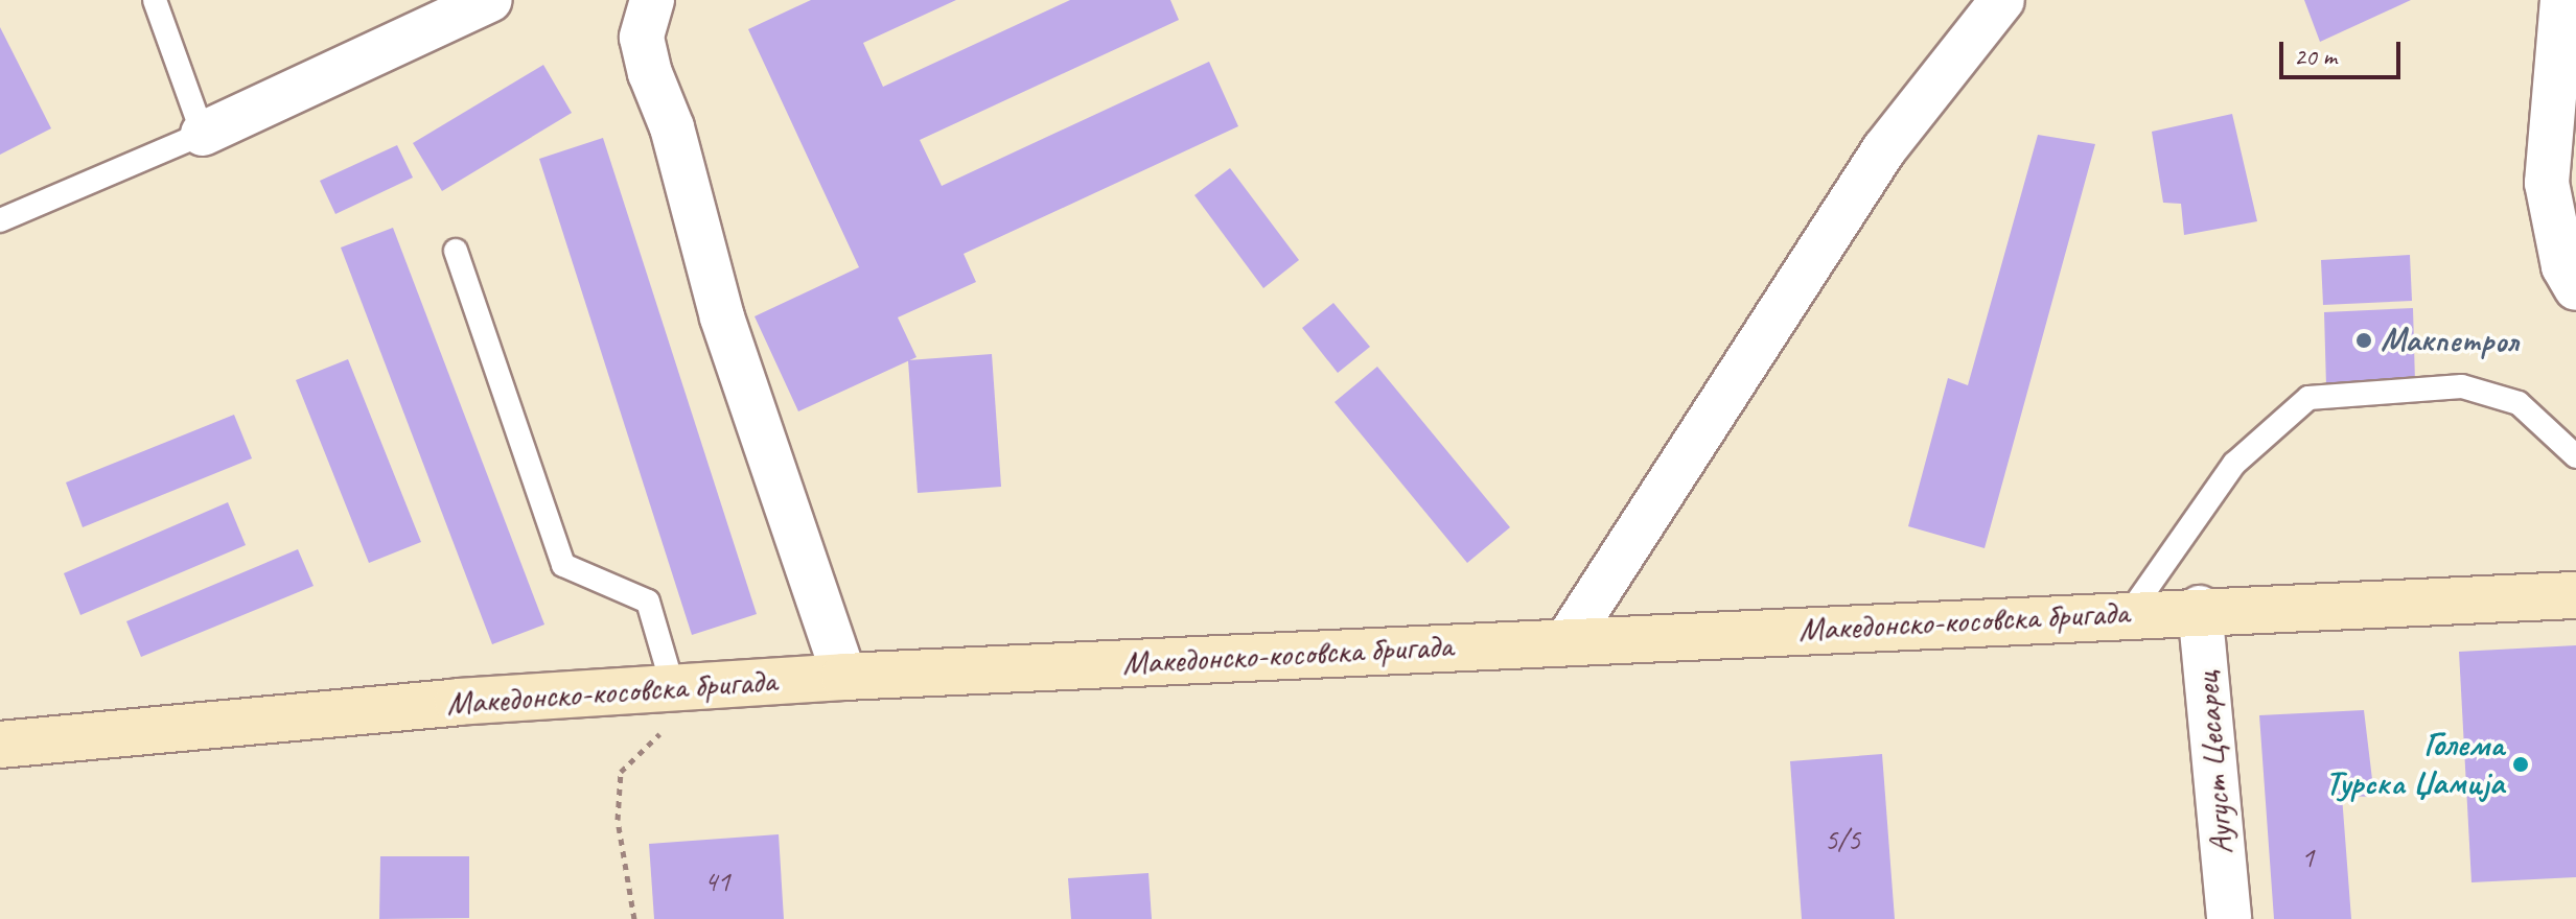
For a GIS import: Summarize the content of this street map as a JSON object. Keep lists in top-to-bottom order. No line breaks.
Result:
{"streets":{"street":["Македонско-косовска бригада","Аугуст Цесарец"]},"crossings":[["Македонско-косовска бригада","Аугуст Цесарец"]],"places":["Макпетрол","Голема Турска Џамија"],"house_numbers":["5/5","1","41"],"scale_bar":"20 m"}
